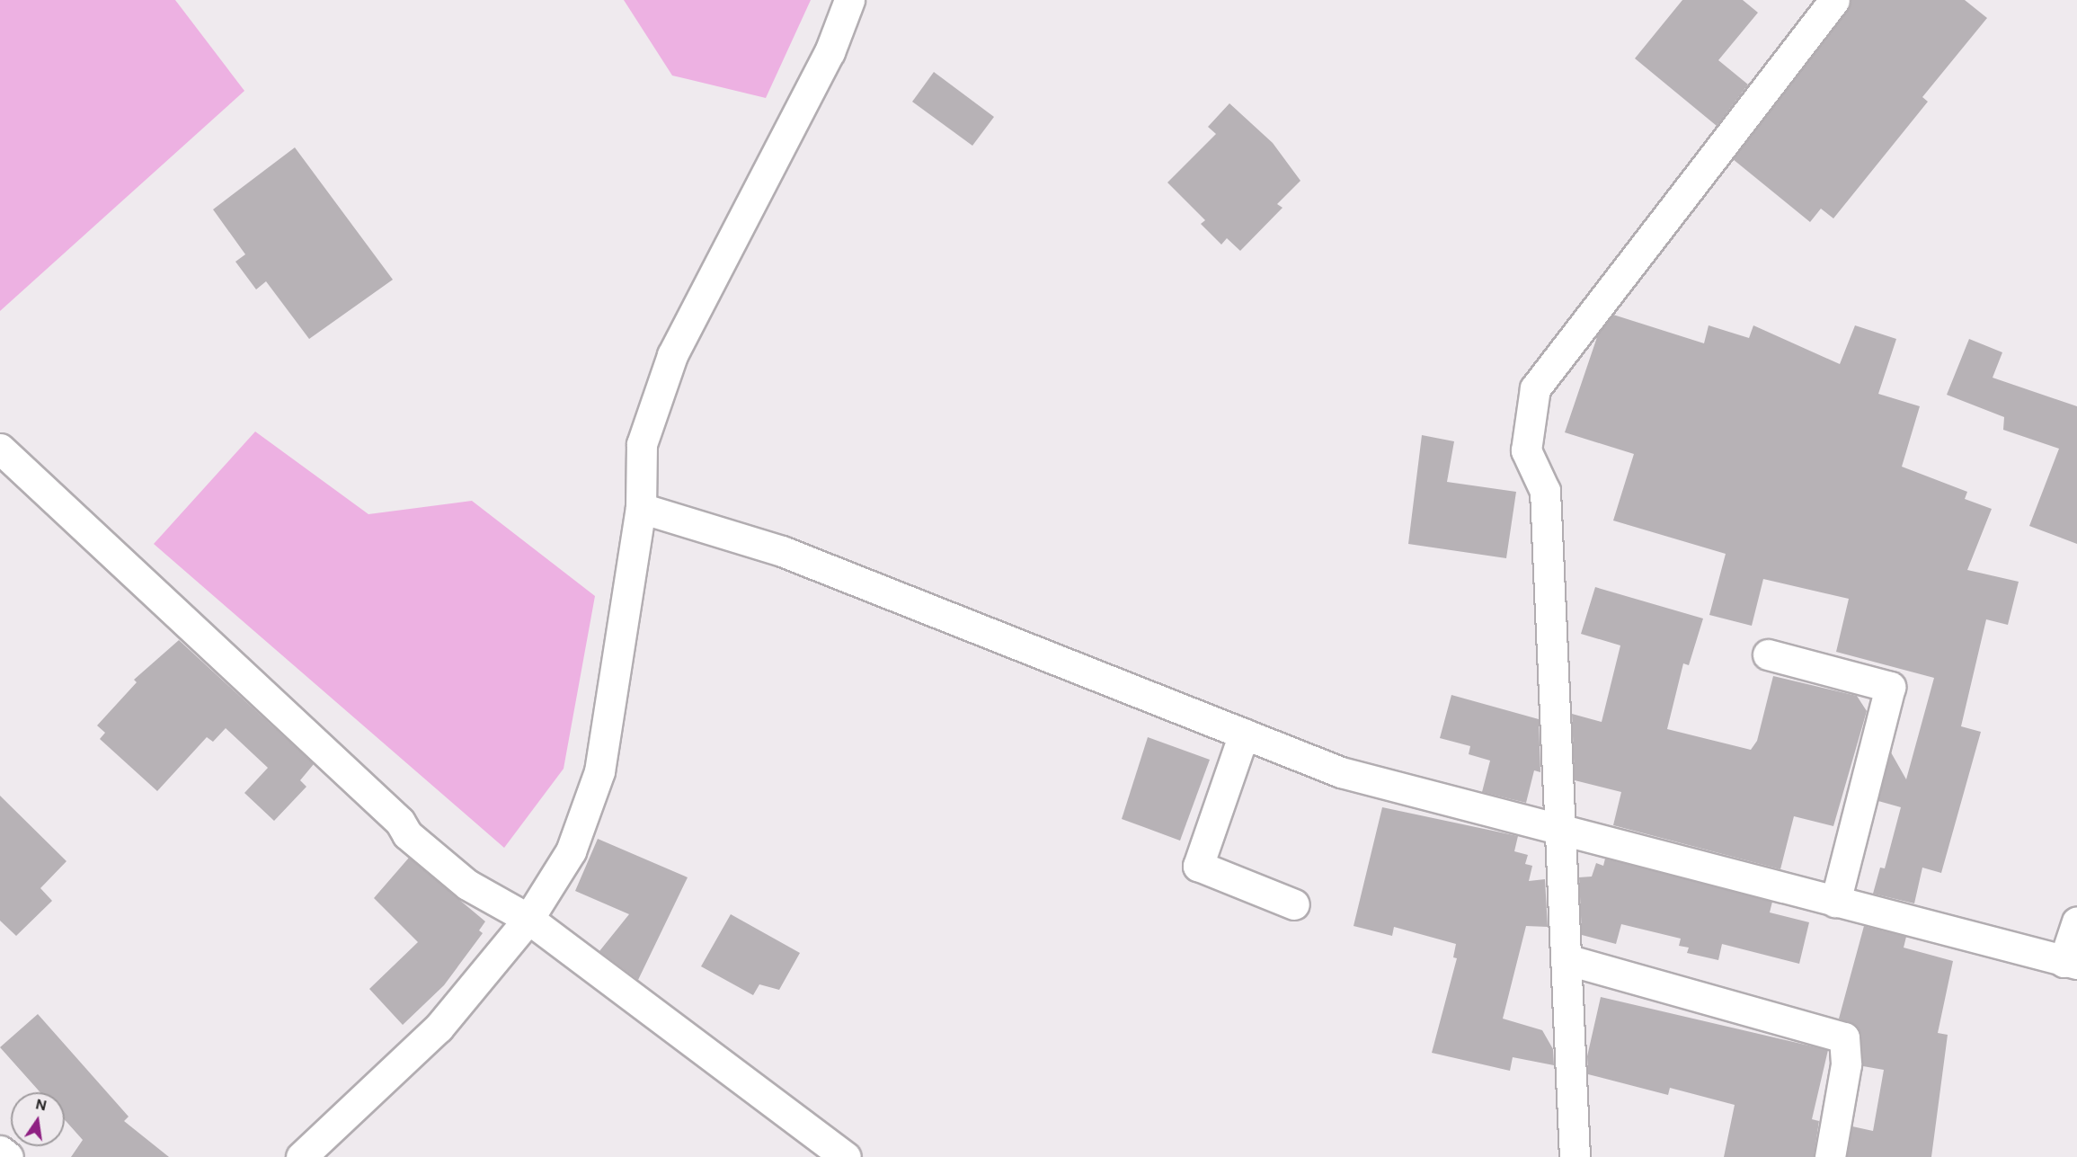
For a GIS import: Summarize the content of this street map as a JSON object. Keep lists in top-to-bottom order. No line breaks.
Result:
{"north":"top"}
